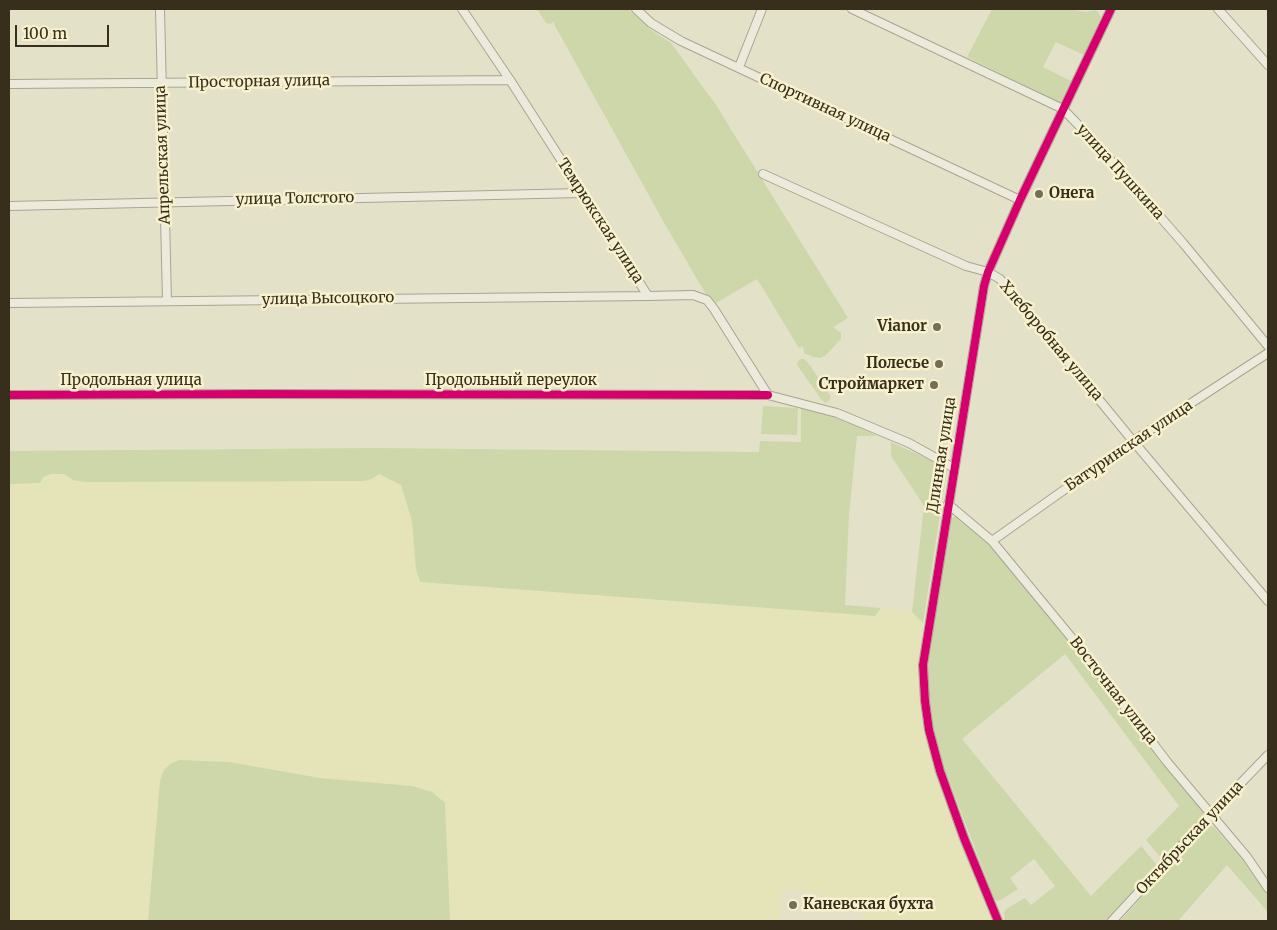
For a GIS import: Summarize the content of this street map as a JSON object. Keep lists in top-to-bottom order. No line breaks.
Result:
{"streets":{"street":["Просторная улица","Спортивная улица","Апрельская улица","улица Пушкина","улица Толстого","Темрюкская улица","улица Высоцкого","Хлеборобная улица","Продольная улица","Продольный переулок","Батуринская улица","Длинная улица","Восточная улица","Октябрьская улица"]},"crossings":[["Просторная улица","Апрельская улица"],["Просторная улица","Темрюкская улица"],["Спортивная улица","Длинная улица"],["Апрельская улица","улица Толстого"],["Апрельская улица","улица Высоцкого"],["улица Пушкина","Длинная улица"],["улица Толстого","Темрюкская улица"],["Темрюкская улица","улица Высоцкого"],["Темрюкская улица","Продольный переулок"],["Хлеборобная улица","Батуринская улица"],["Хлеборобная улица","Длинная улица"],["Продольная улица","Продольный переулок"],["Батуринская улица","Восточная улица"],["Длинная улица","Восточная улица"],["Восточная улица","Октябрьская улица"]],"places":["Онега","Vianor","Полесье","Строймаркет","Каневская бухта"],"scale_bar":"100 m"}
